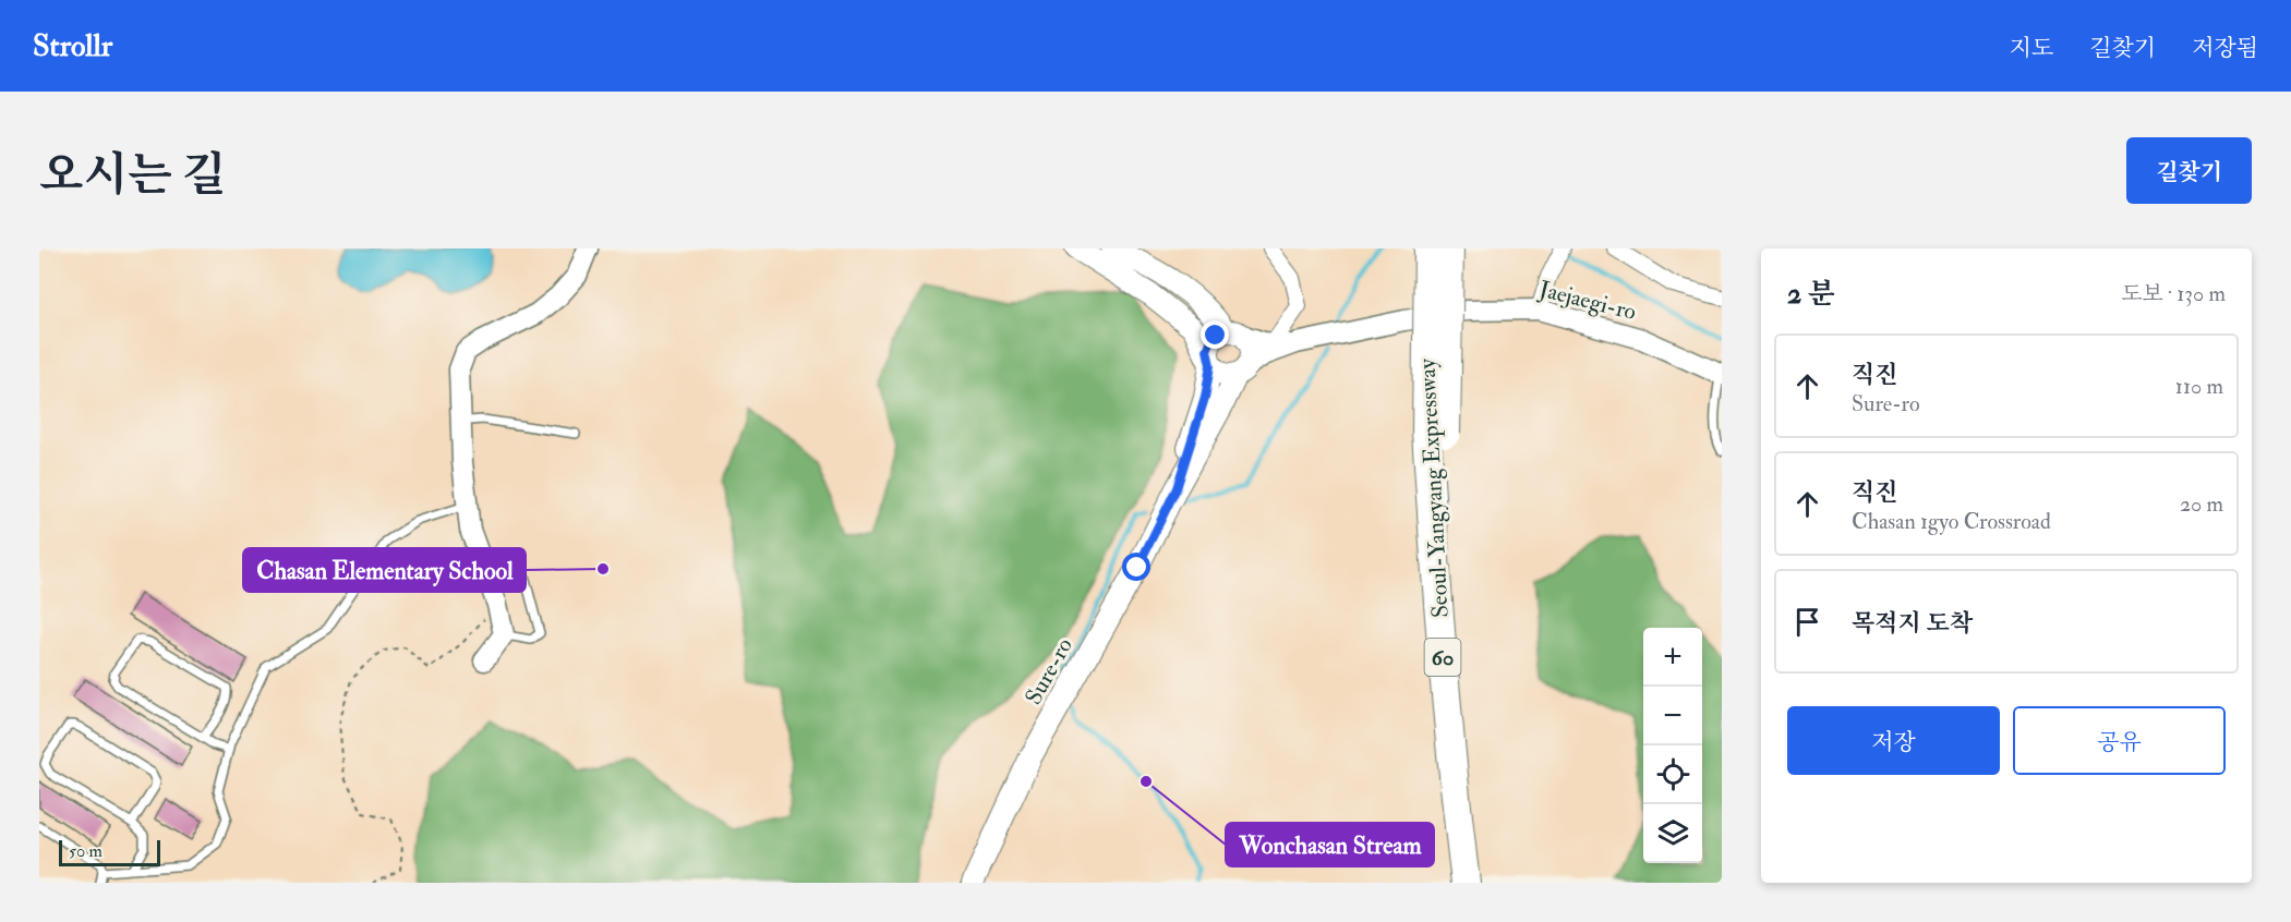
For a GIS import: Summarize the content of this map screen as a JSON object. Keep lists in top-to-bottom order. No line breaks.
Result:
{"streets":{"highway":["Seoul-Yangyang Expressway","60"],"main road":["Sure-ro"],"street":["Jaejaegi-ro"]},"places":["Chasan Elementary School","Wonchasan Stream"],"scale_bar":"50 m","page":{"header":"Strollr","nav":["지도","길찾기","저장됨"],"title":"오시는 길","buttons":["길찾기",["저장","공유"]],"heading":["2 분","도보 · 130 m"],"list":[["직진","Sure-ro","110 m"],["직진","Chasan 1gyo Crossroad","20 m"],"목적지 도착"],"map_buttons":["+","−"],"scale":"50 m"}}
